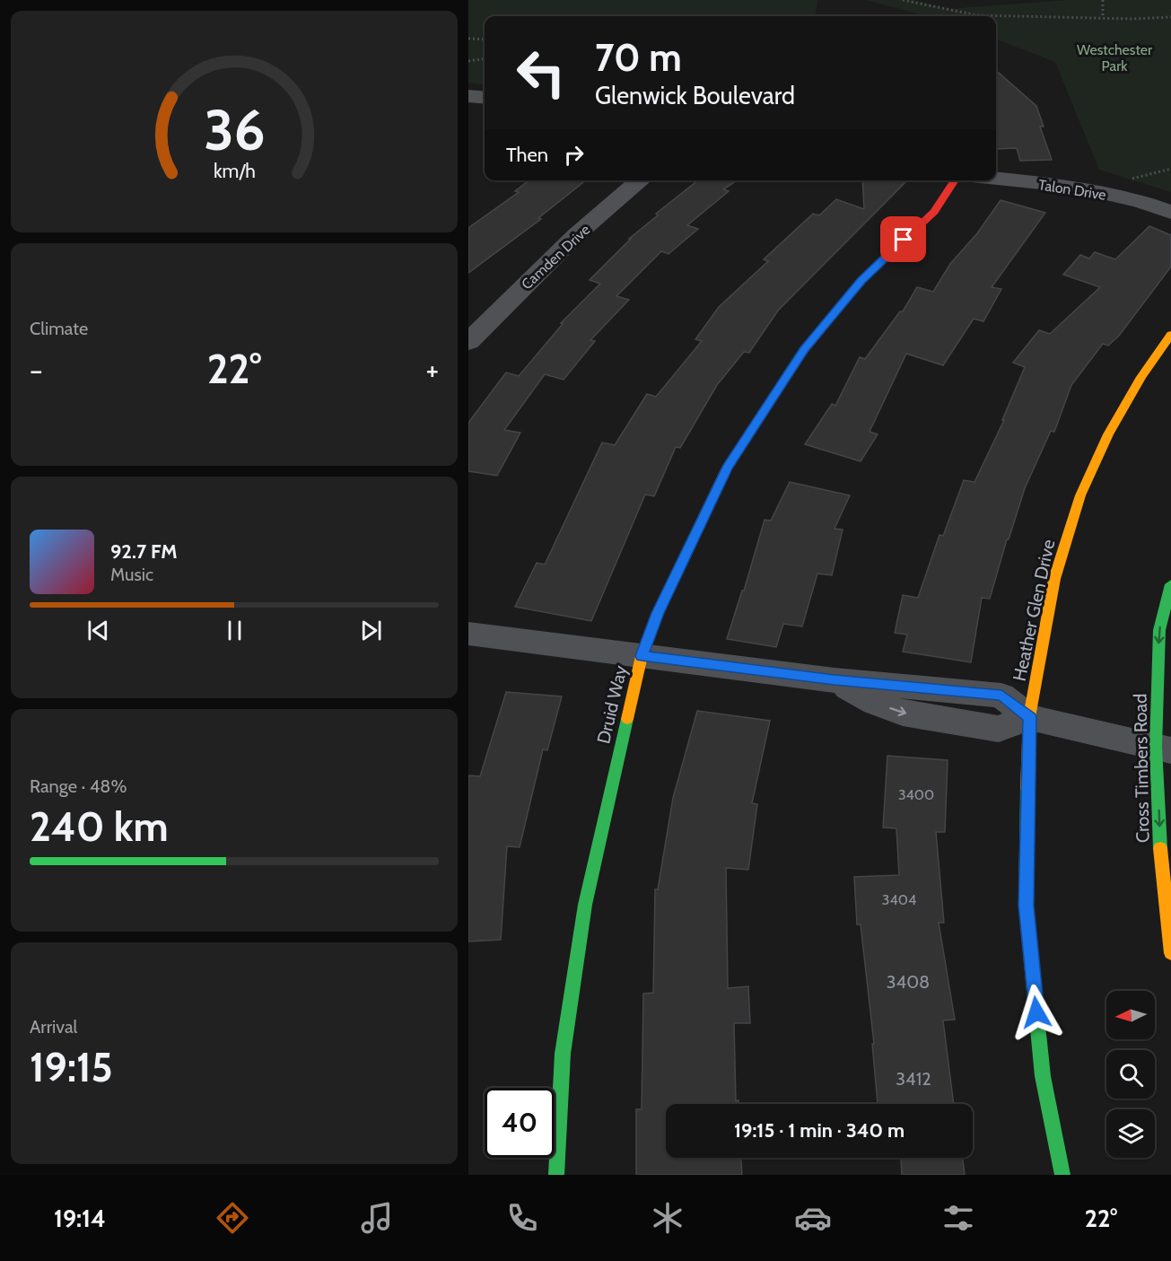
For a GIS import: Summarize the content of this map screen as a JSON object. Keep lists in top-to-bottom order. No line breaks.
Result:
{"streets":{"street":["Talon Drive","Camden Drive","Heather Glen Drive","Druid Way","Cross Timbers Road"]},"one_way":["Cross Timbers Road"],"parks":["Westchester Park"],"house_numbers":["3400","3404","3408","3412"],"north":"left","page":{"turn":["70 m","Glenwick Boulevard"],"then":"Then","tile":["Climate",["Range · 48%","240 km"],["Arrival","19:15"]],"heat":["−","22°","+"],"song":["92.7 FM","Music"],"limit":"40","trip":"19:15 · 1 min · 340 m","tabs":["19:14","22°"],"gauge":["36","km/h"]}}
